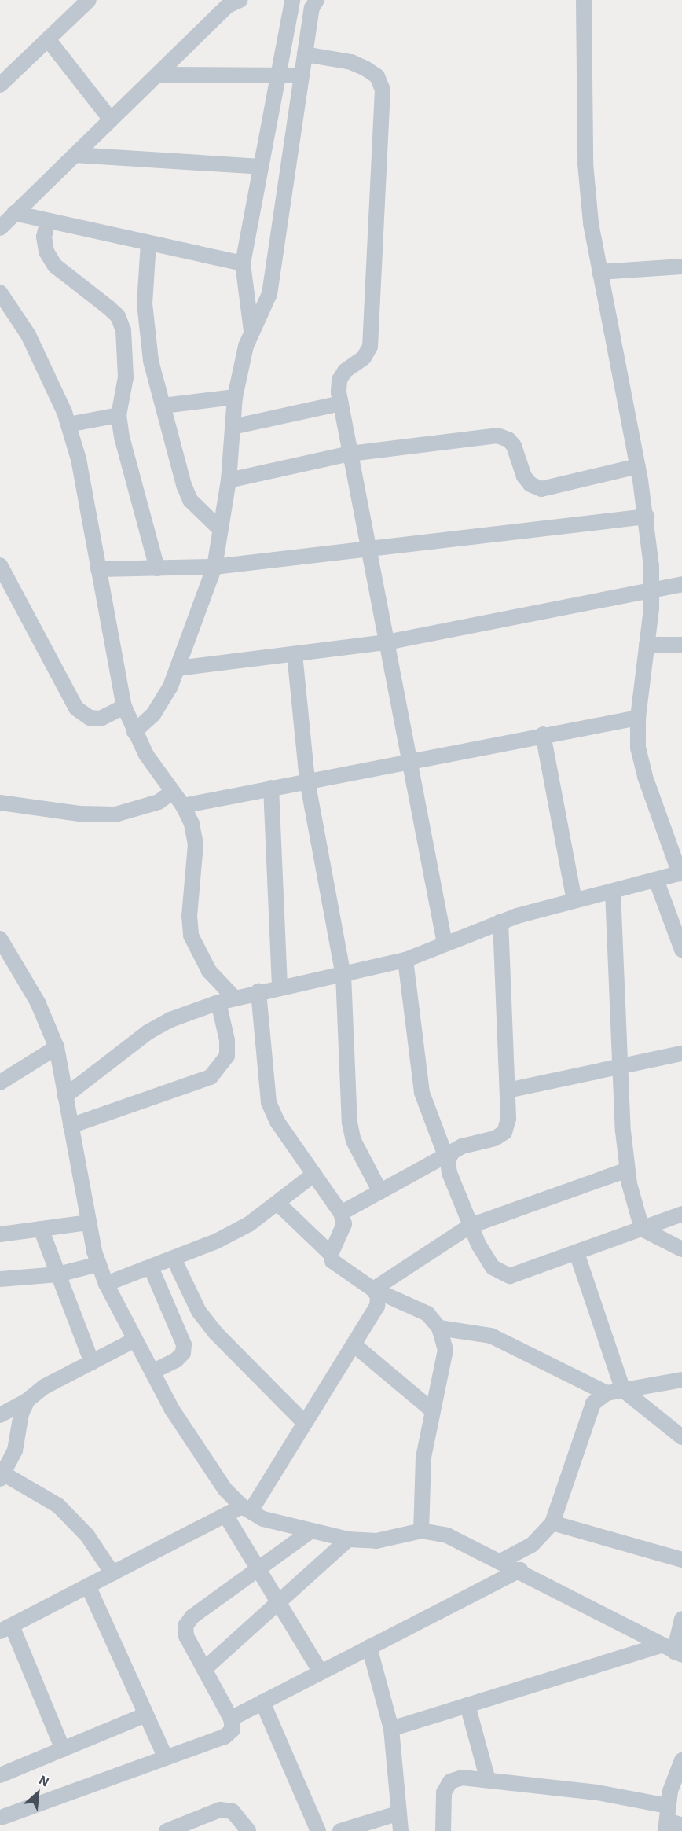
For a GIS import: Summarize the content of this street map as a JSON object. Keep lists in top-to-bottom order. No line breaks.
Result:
{"north":"top right"}
